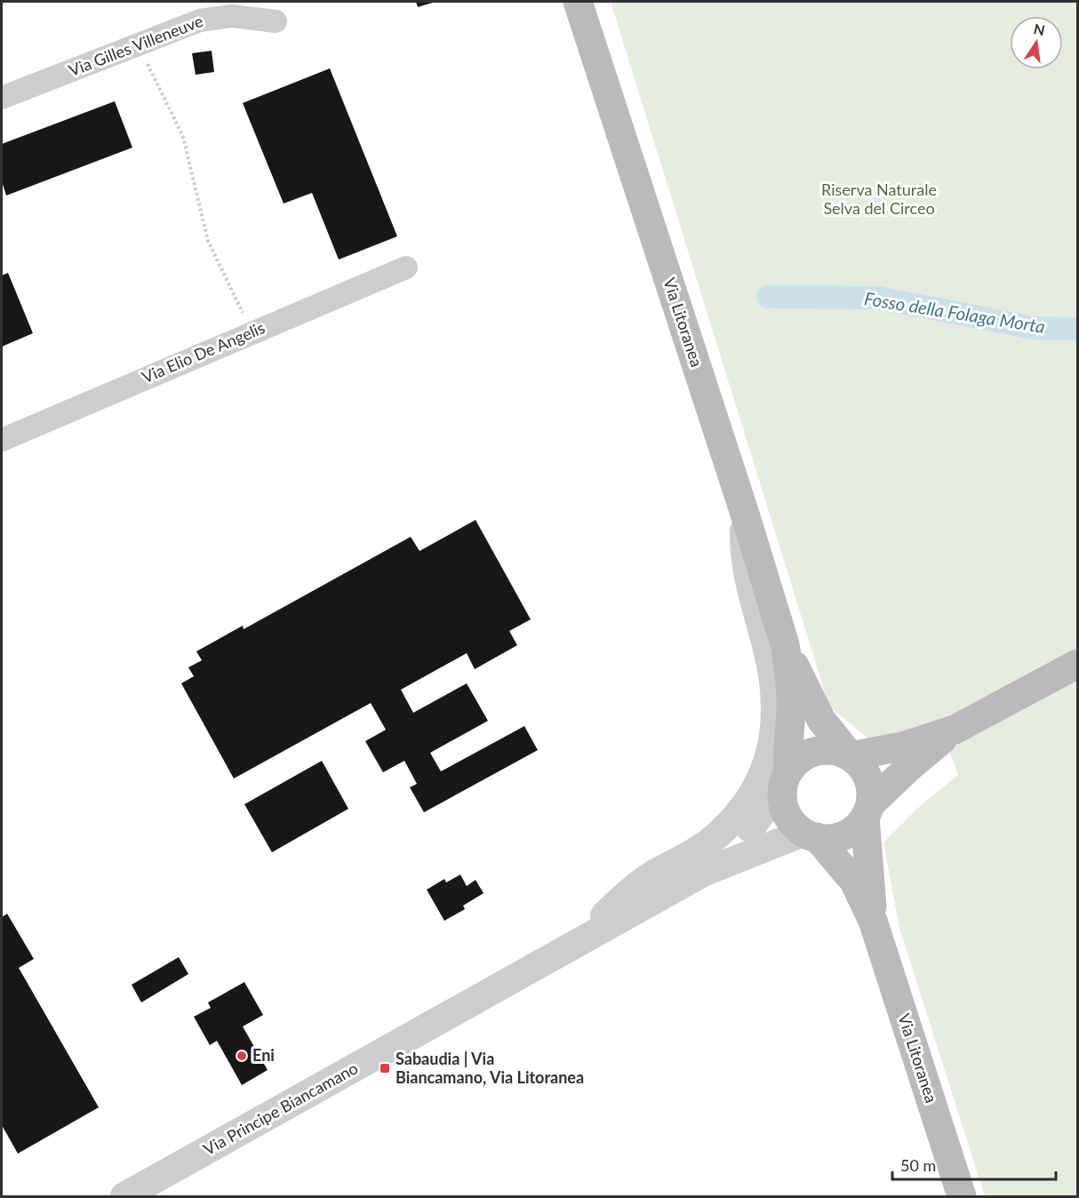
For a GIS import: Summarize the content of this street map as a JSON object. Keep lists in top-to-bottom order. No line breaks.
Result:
{"streets":{"main road":["Via Litoranea"],"street":["Via Gilles Villeneuve","Via Elio De Angelis","Via Principe Biancamano"]},"crossings":[["Via Litoranea","Via Principe Biancamano"]],"water":["Fosso della Folaga Morta"],"parks":["Riserva Naturale Selva del Circeo"],"places":{"other":["Eni"],"transit":["Sabaudia | Via Biancamano, Via Litoranea"]},"scale_bar":"50 m","north":"top"}
